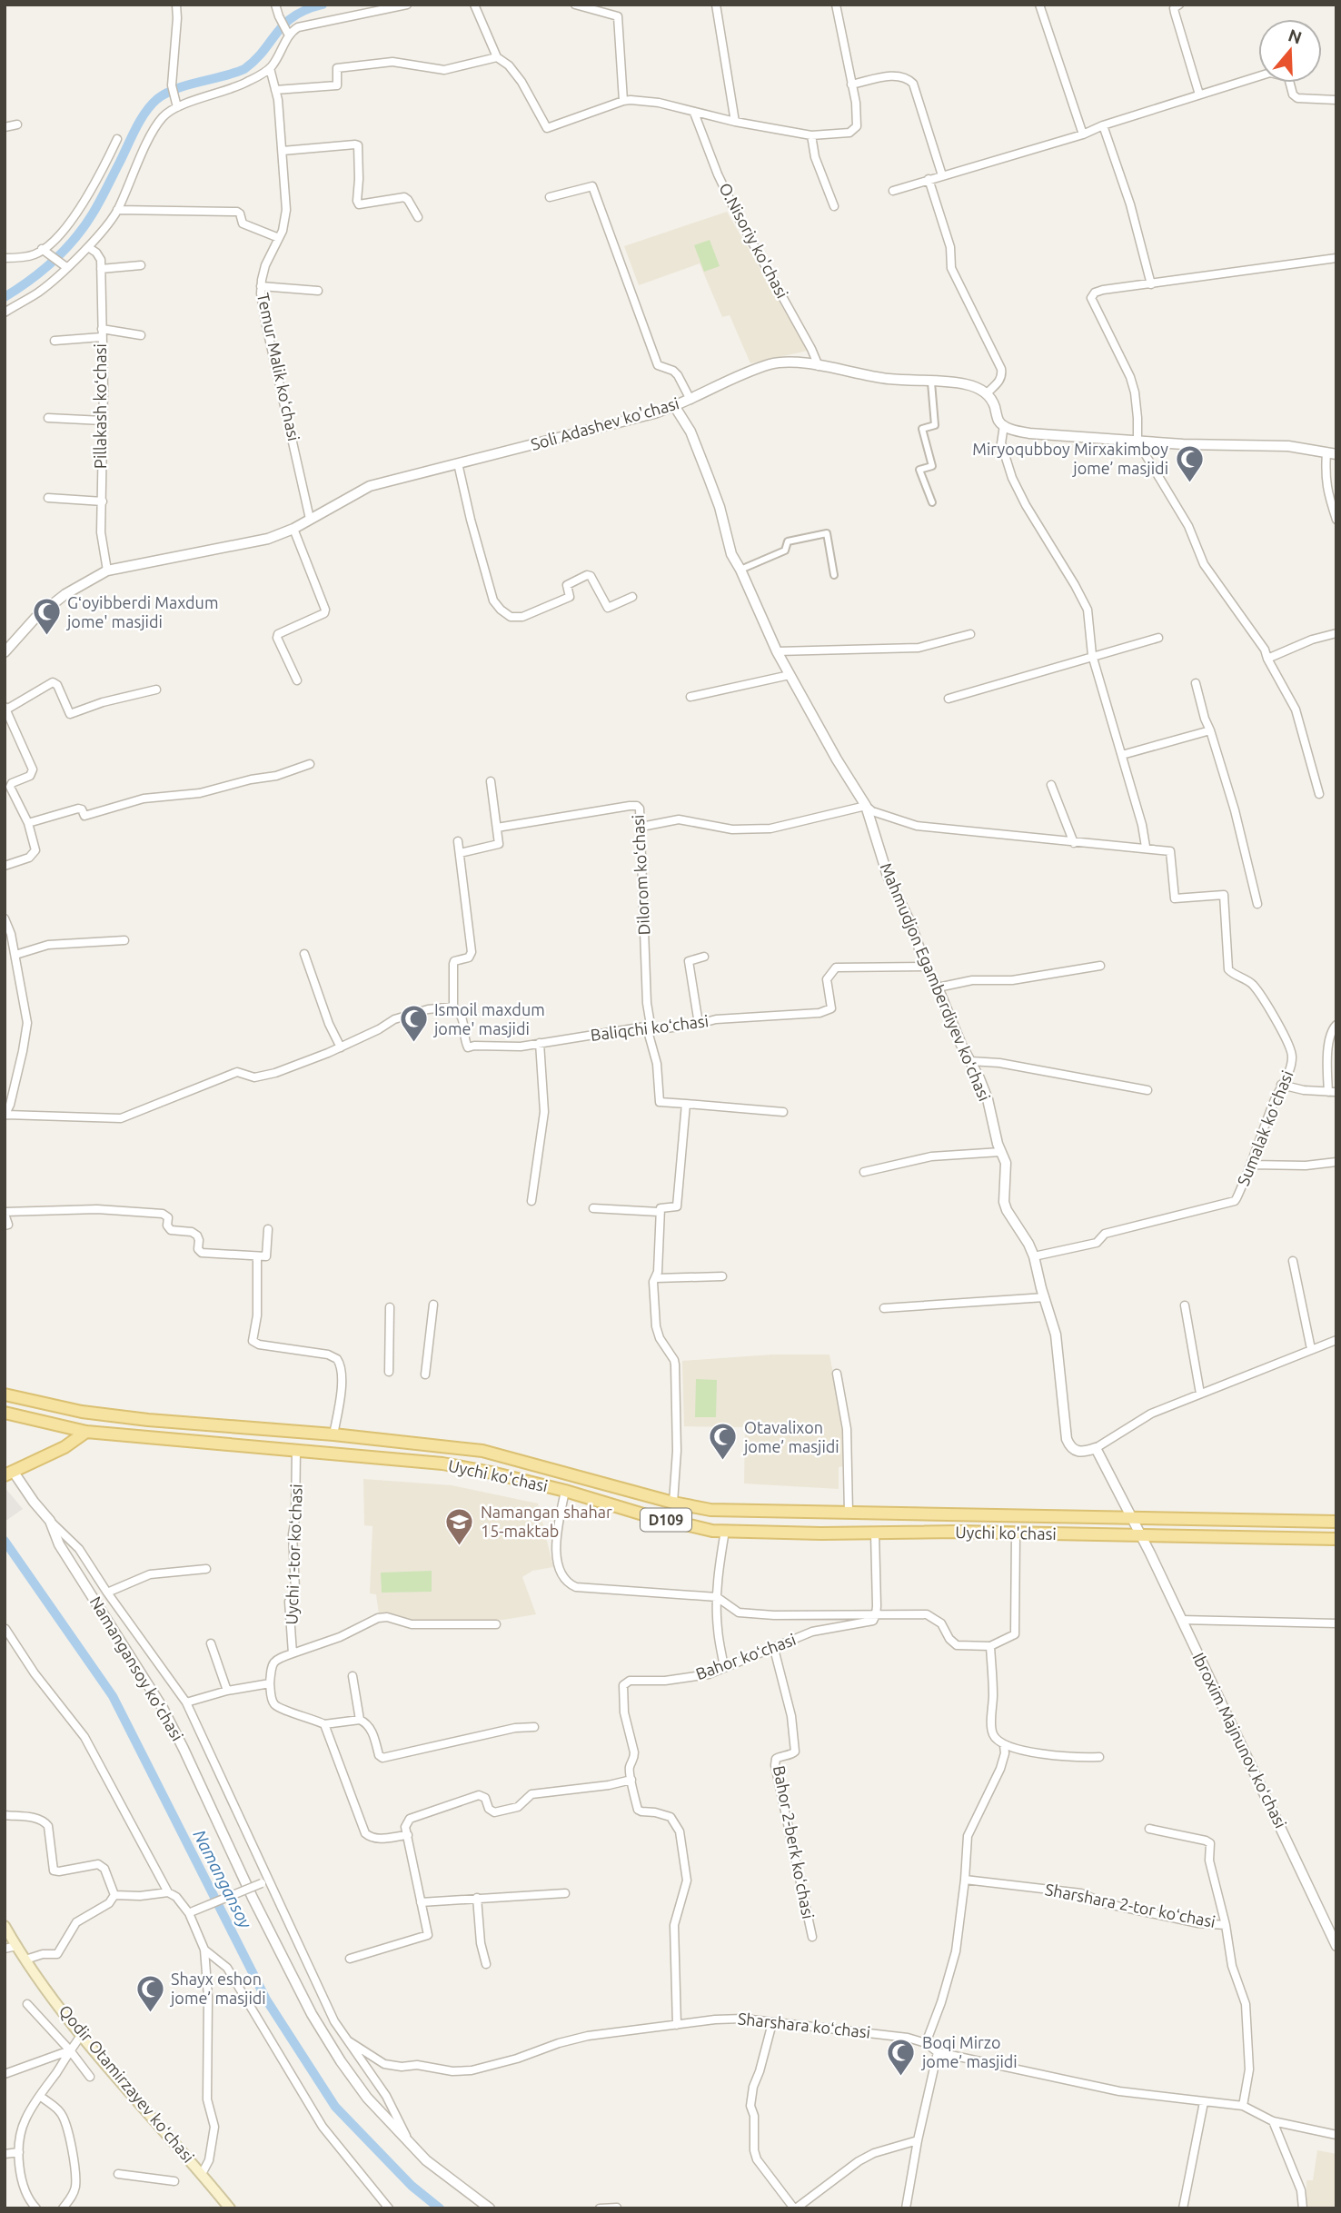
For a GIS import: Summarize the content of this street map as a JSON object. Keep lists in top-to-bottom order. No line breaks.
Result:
{"streets":{"main road":["Uychi ko'chasi","D109","Qodir Otamirzayev koʻchasi"],"street":["O.Nisoriy ko'chasi","Temur Malik koʻchasi","Pillakash koʻchasi","Soli Adashev ko'chasi","Dilorom koʻchasi","Mahmudjon Egamberdiyev koʻchasi","Baliqchi koʻchasi","Sumalak koʻchasi","Uychi 1-tor koʻchasi","Bahor koʻchasi","Namangansoy koʻchasi","Ibroxim Majnunov koʻchasi","Bahor 2-berk koʻchasi","Sharshara 2-tor koʻchasi","Sharshara koʻchasi"]},"crossings":[["O.Nisoriy ko'chasi","Soli Adashev ko'chasi"],["Temur Malik koʻchasi","Soli Adashev ko'chasi"],["Pillakash koʻchasi","Soli Adashev ko'chasi"],["Soli Adashev ko'chasi","Mahmudjon Egamberdiyev koʻchasi"],["Dilorom koʻchasi","Baliqchi koʻchasi"],["Mahmudjon Egamberdiyev koʻchasi","Baliqchi koʻchasi"],["Mahmudjon Egamberdiyev koʻchasi","Sumalak koʻchasi"],["Uychi ko'chasi","Uychi 1-tor koʻchasi"],["Uychi ko'chasi","Ibroxim Majnunov koʻchasi"],["Bahor koʻchasi","Bahor 2-berk koʻchasi"],["Sharshara 2-tor koʻchasi","Sharshara koʻchasi"]],"water":["Namangansoy"],"places":{"mosque":["Miryoqubboy Mirxakimboy jome’ masjidi","Gʻoyibberdi Maxdum jome' masjidi","Ismoil maxdum jome' masjidi","Otavalixon jome’ masjidi","Shayx eshon jome’ masjidi","Boqi Mirzo jome’ masjidi"],"school or university":["Namangan shahar 15-maktab"]},"north":"top"}
